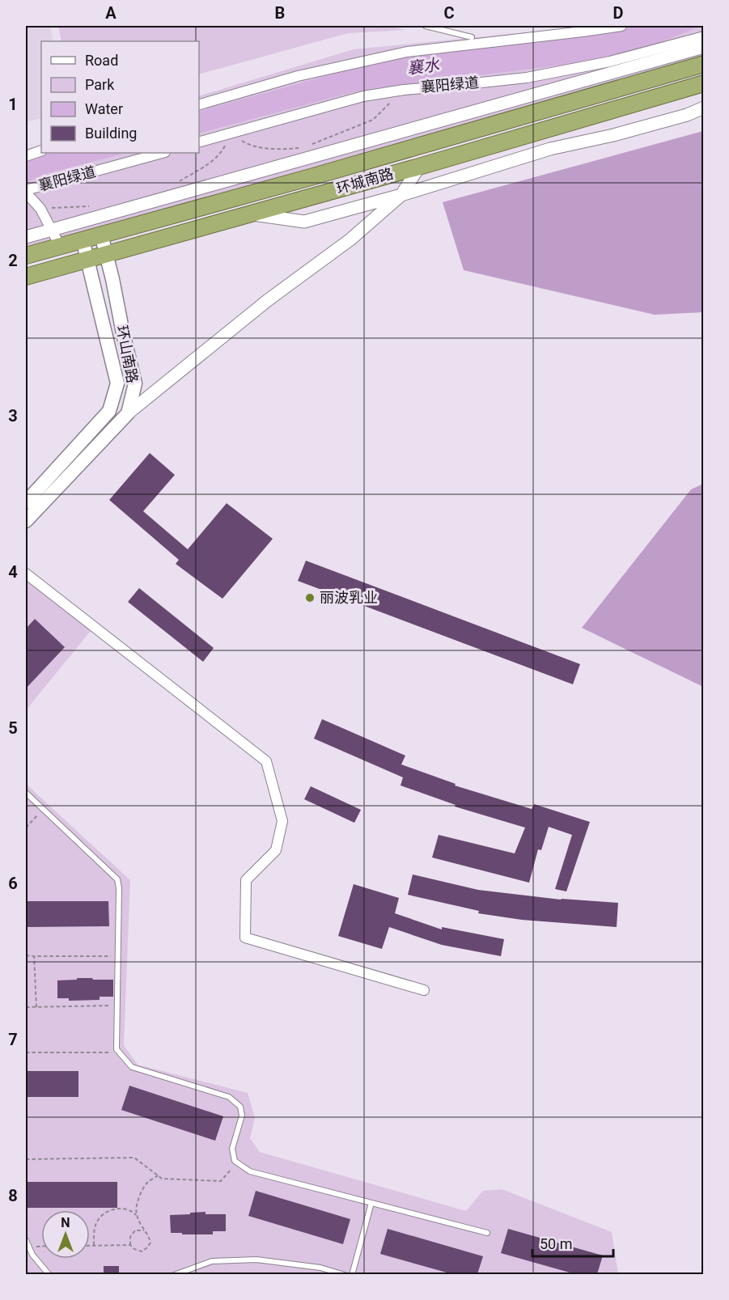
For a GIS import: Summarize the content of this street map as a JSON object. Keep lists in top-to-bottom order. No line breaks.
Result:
{"streets":{"highway":["环城南路"],"main road":["环山南路"],"street":["襄阳绿道"]},"crossings":[["环城南路","环山南路"]],"water":["襄水"],"places":["丽波乳业"],"legend":["Road","Park","Water","Building"],"scale_bar":"50 m","north":"top","grid":{"columns":["A","B","C","D"],"rows":["1","2","3","4","5","6","7","8"]}}
